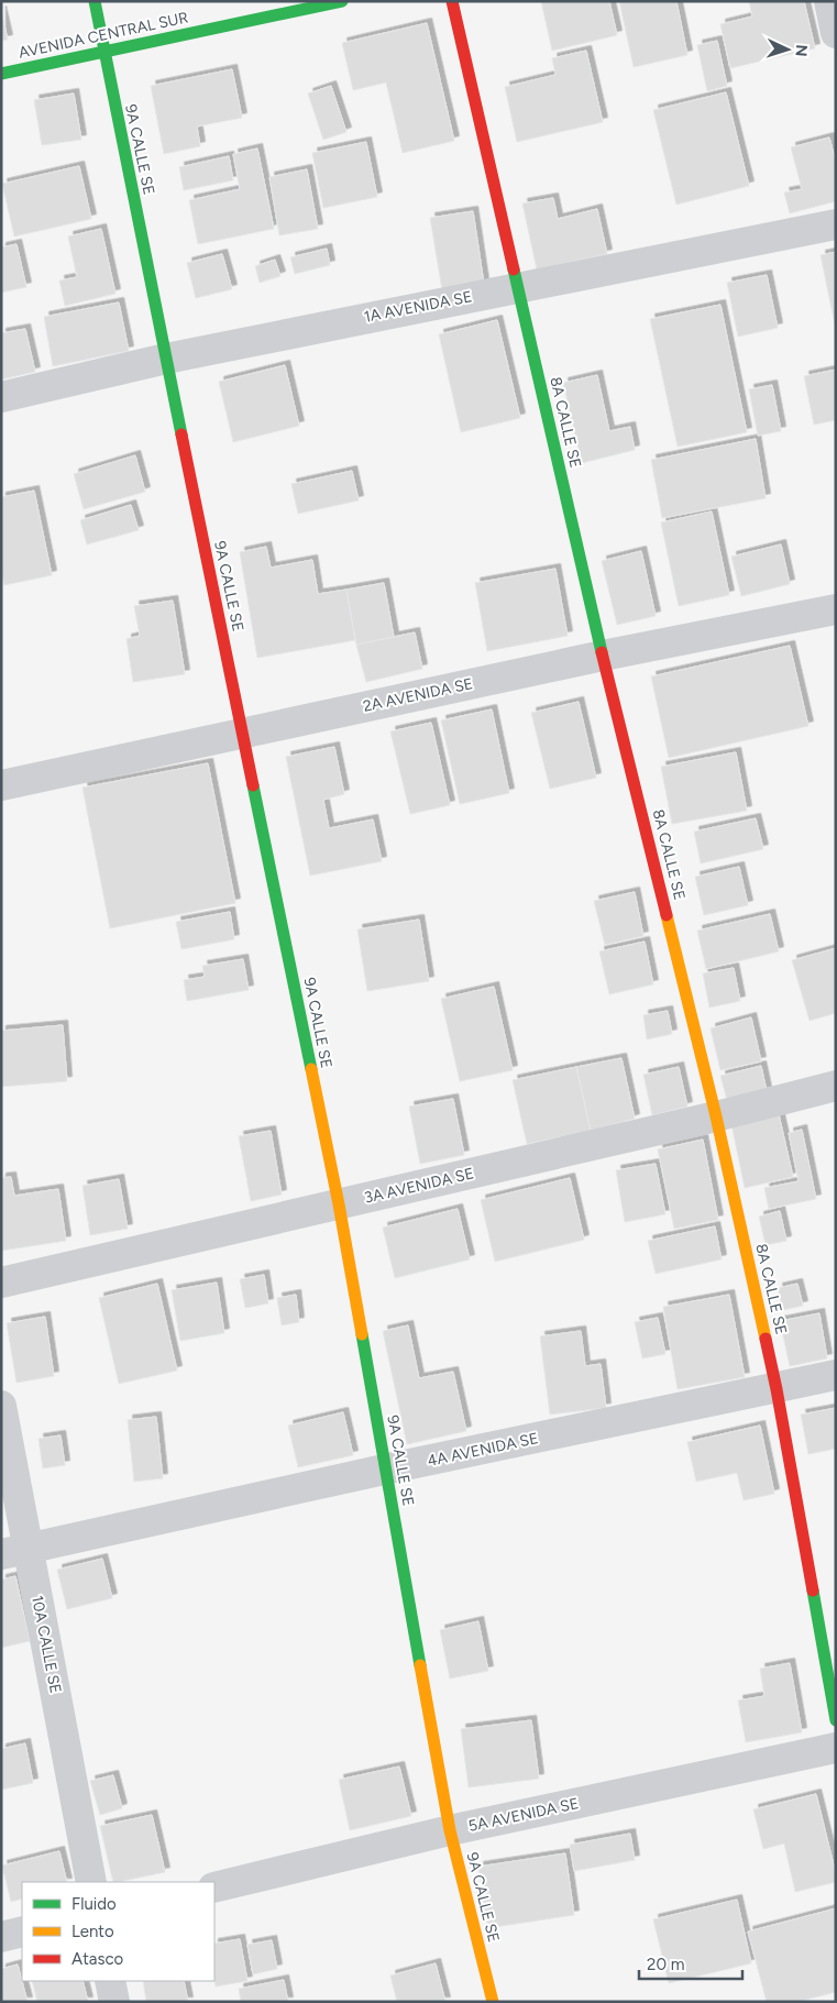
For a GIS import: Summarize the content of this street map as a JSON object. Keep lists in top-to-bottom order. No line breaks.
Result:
{"streets":{"street":["AVENIDA CENTRAL SUR","9A CALLE SE","1A AVENIDA SE","8A CALLE SE","2A AVENIDA SE","3A AVENIDA SE","4A AVENIDA SE","10A CALLE SE","5A AVENIDA SE"]},"crossings":[["AVENIDA CENTRAL SUR","9A CALLE SE"],["9A CALLE SE","1A AVENIDA SE"],["9A CALLE SE","2A AVENIDA SE"],["9A CALLE SE","3A AVENIDA SE"],["9A CALLE SE","4A AVENIDA SE"],["9A CALLE SE","5A AVENIDA SE"],["1A AVENIDA SE","8A CALLE SE"],["8A CALLE SE","2A AVENIDA SE"],["8A CALLE SE","3A AVENIDA SE"],["8A CALLE SE","4A AVENIDA SE"],["4A AVENIDA SE","10A CALLE SE"]],"legend":["Fluido","Lento","Atasco"],"scale_bar":"20 m","north":"right"}
